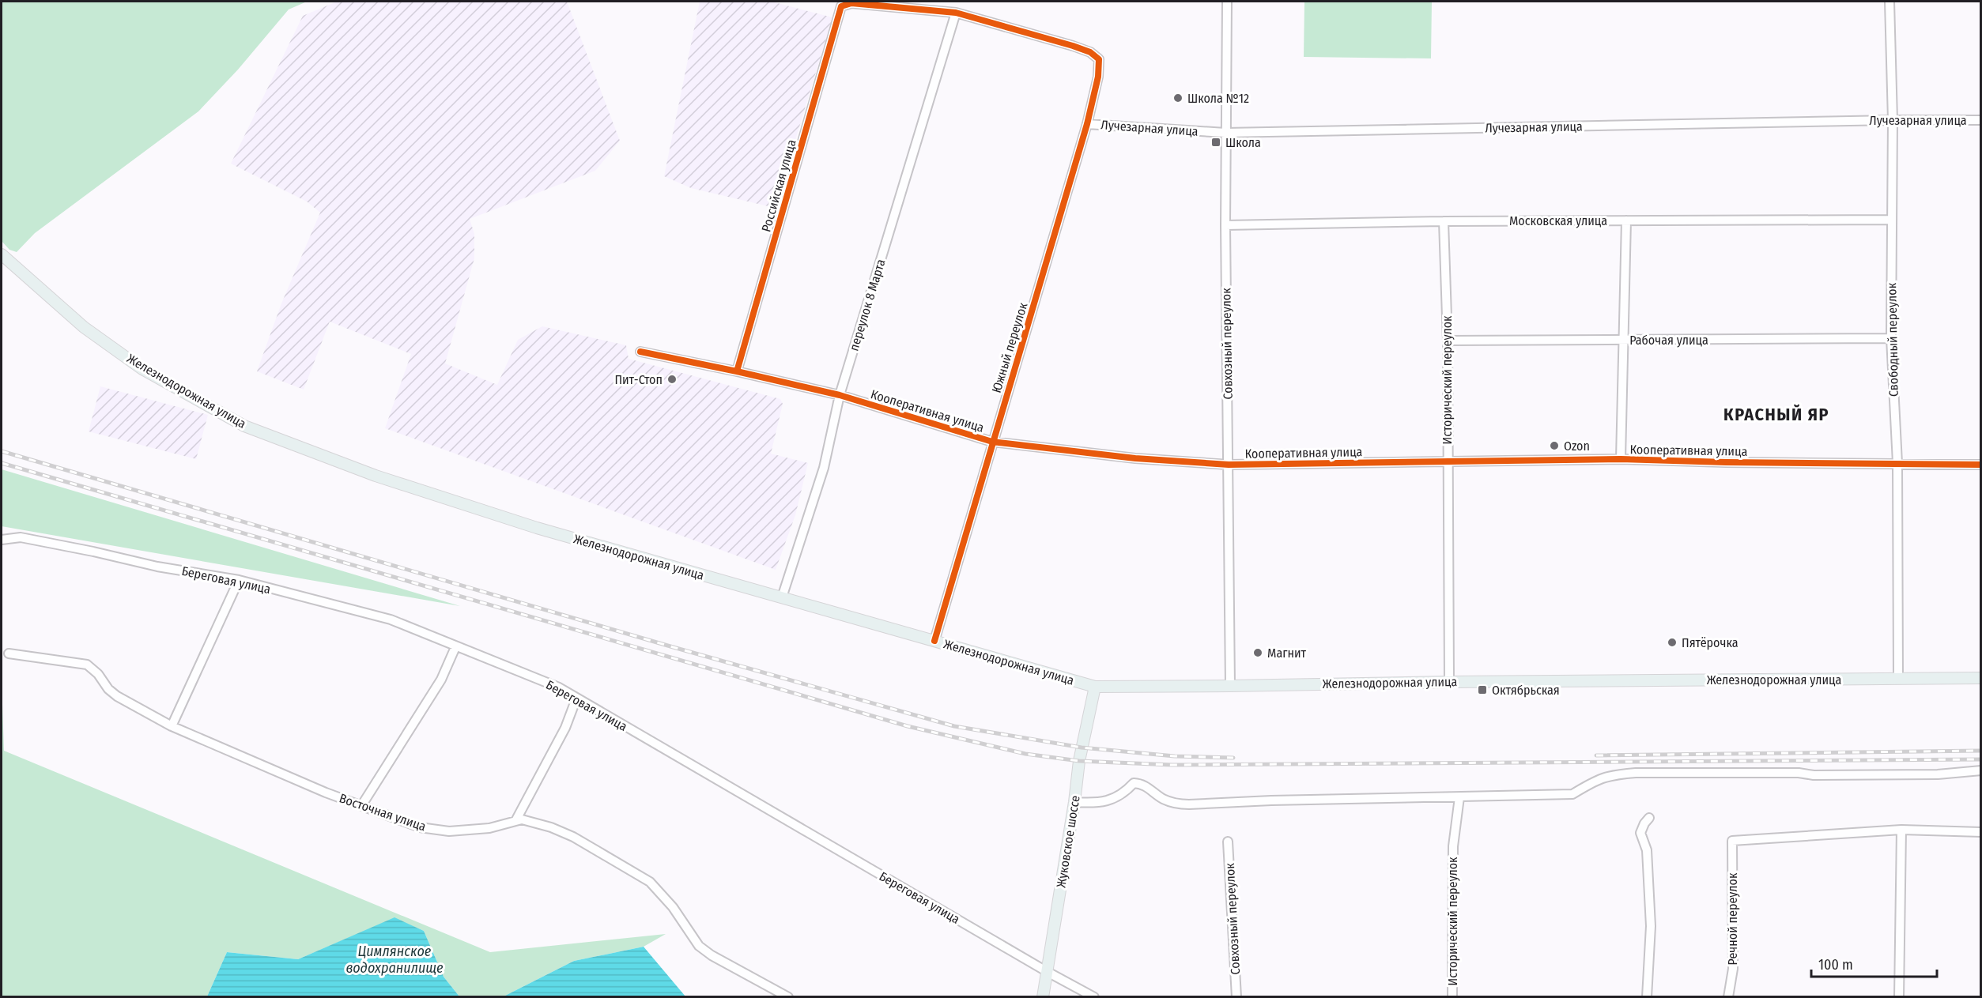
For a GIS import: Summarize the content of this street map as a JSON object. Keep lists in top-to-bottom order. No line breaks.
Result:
{"streets":{"main road":["Железнодорожная улица","Жуковское шоссе"],"street":["Лучезарная улица","Российская улица","Московская улица","переулок 8 Марта","Рабочая улица","Свободный переулок","Совхозный переулок","Южный переулок","Исторический переулок","Кооперативная улица","Береговая улица","Восточная улица","Речной переулок"]},"crossings":[["Лучезарная улица","Свободный переулок"],["Лучезарная улица","Совхозный переулок"],["Лучезарная улица","Южный переулок"],["Российская улица","Кооперативная улица"],["Московская улица","Свободный переулок"],["Московская улица","Совхозный переулок"],["Московская улица","Исторический переулок"],["переулок 8 Марта","Южный переулок"],["переулок 8 Марта","Железнодорожная улица"],["переулок 8 Марта","Кооперативная улица"],["Рабочая улица","Свободный переулок"],["Рабочая улица","Исторический переулок"],["Свободный переулок","Железнодорожная улица"],["Свободный переулок","Кооперативная улица"],["Совхозный переулок","Железнодорожная улица"],["Совхозный переулок","Кооперативная улица"],["Южный переулок","Железнодорожная улица"],["Южный переулок","Кооперативная улица"],["Исторический переулок","Железнодорожная улица"],["Исторический переулок","Кооперативная улица"],["Железнодорожная улица","Жуковское шоссе"],["Береговая улица","Жуковское шоссе"]],"districts":["КРАСНЫЙ ЯР"],"water":["Цимлянское водохранилище"],"places":{"other":["Школа №12","Пит-Стоп","Ozon","Пятёрочка","Магнит"],"transit":["Школа","Октябрьская"]},"scale_bar":"100 m"}
